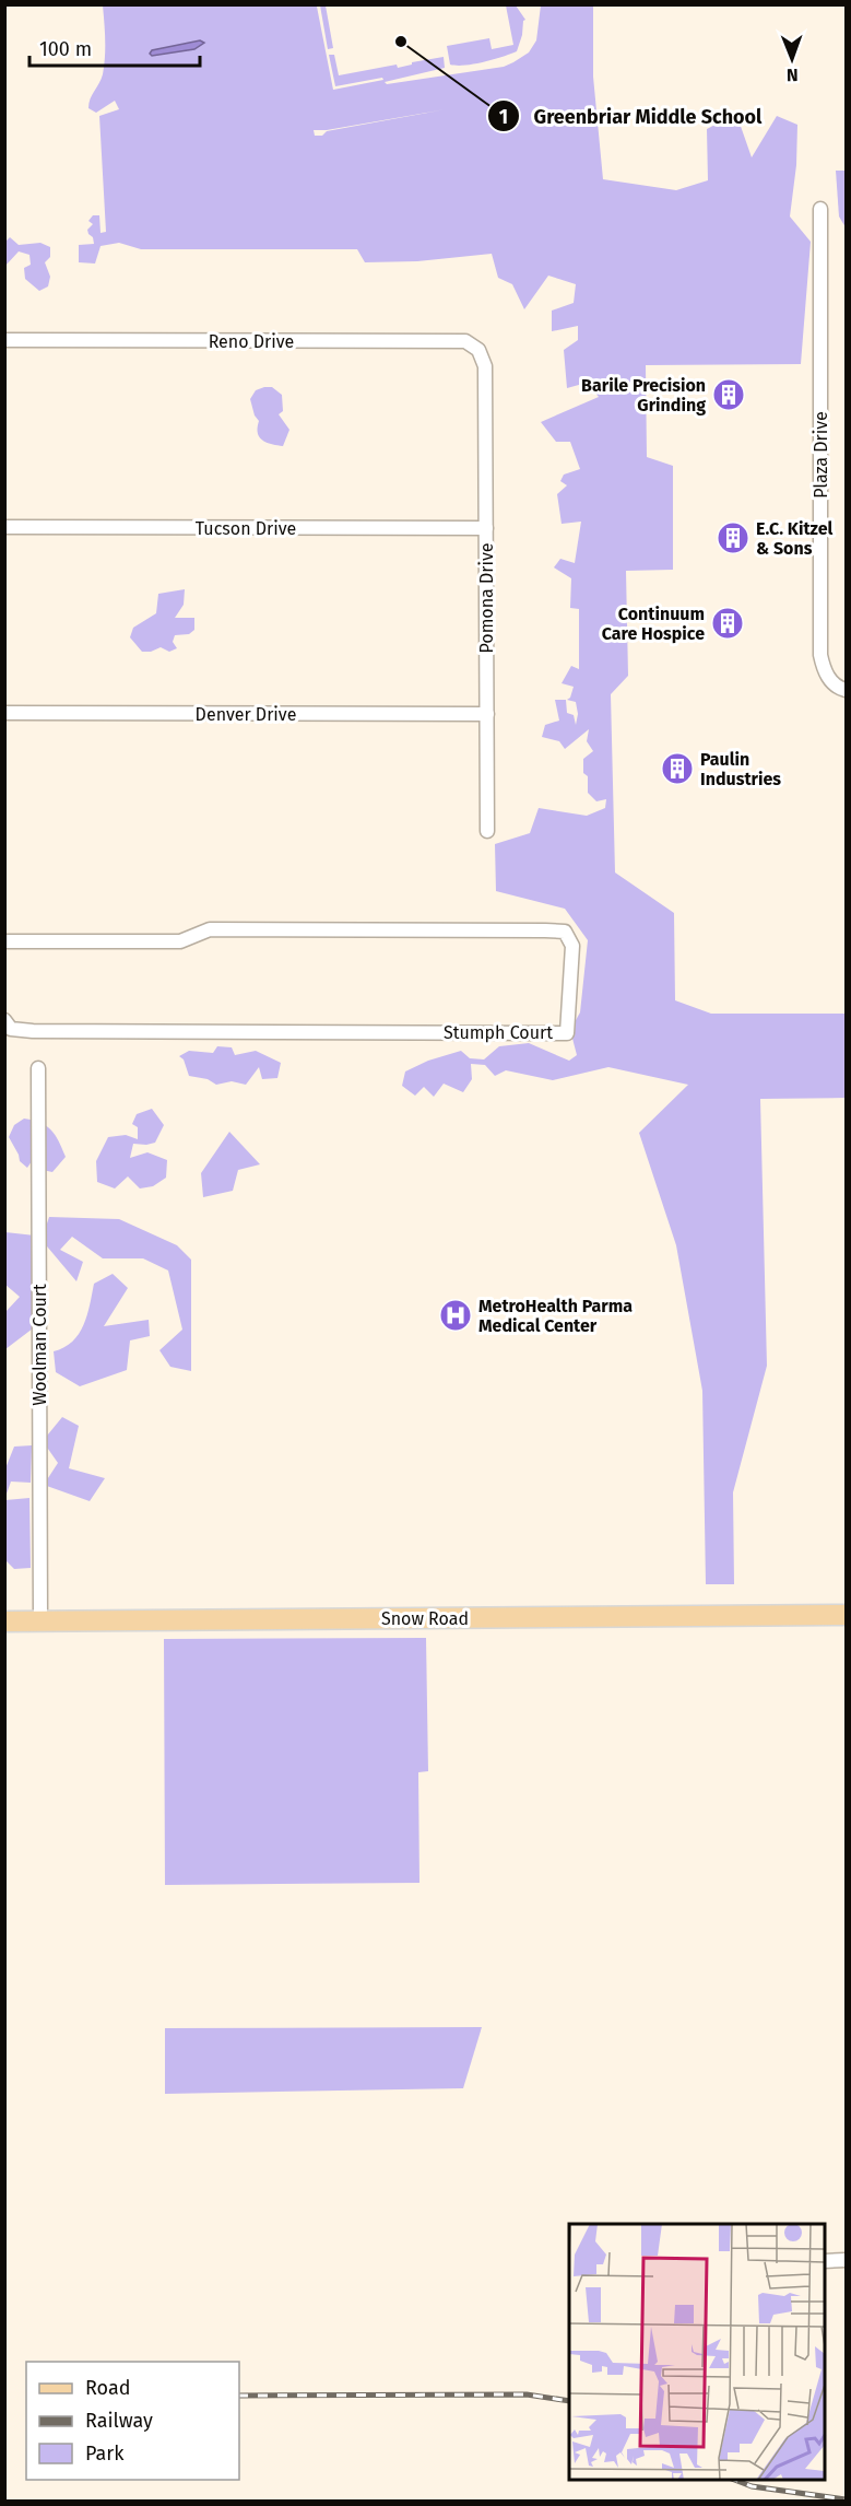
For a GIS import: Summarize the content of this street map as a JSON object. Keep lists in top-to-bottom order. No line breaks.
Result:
{"streets":{"main road":["Snow Road"],"street":["Reno Drive","Plaza Drive","Tucson Drive","Pomona Drive","Denver Drive","Stumph Court","Woolman Court"]},"crossings":[["Reno Drive","Pomona Drive"],["Tucson Drive","Pomona Drive"],["Pomona Drive","Denver Drive"],["Woolman Court","Snow Road"]],"places":{"other":["Greenbriar Middle School"],"building":["Barile Precision Grinding","E.C. Kitzel & Sons","Continuum Care Hospice","Paulin Industries"],"hospital":["MetroHealth Parma Medical Center"]},"legend":["Road","Railway","Park"],"scale_bar":"100 m","north":"bottom"}
